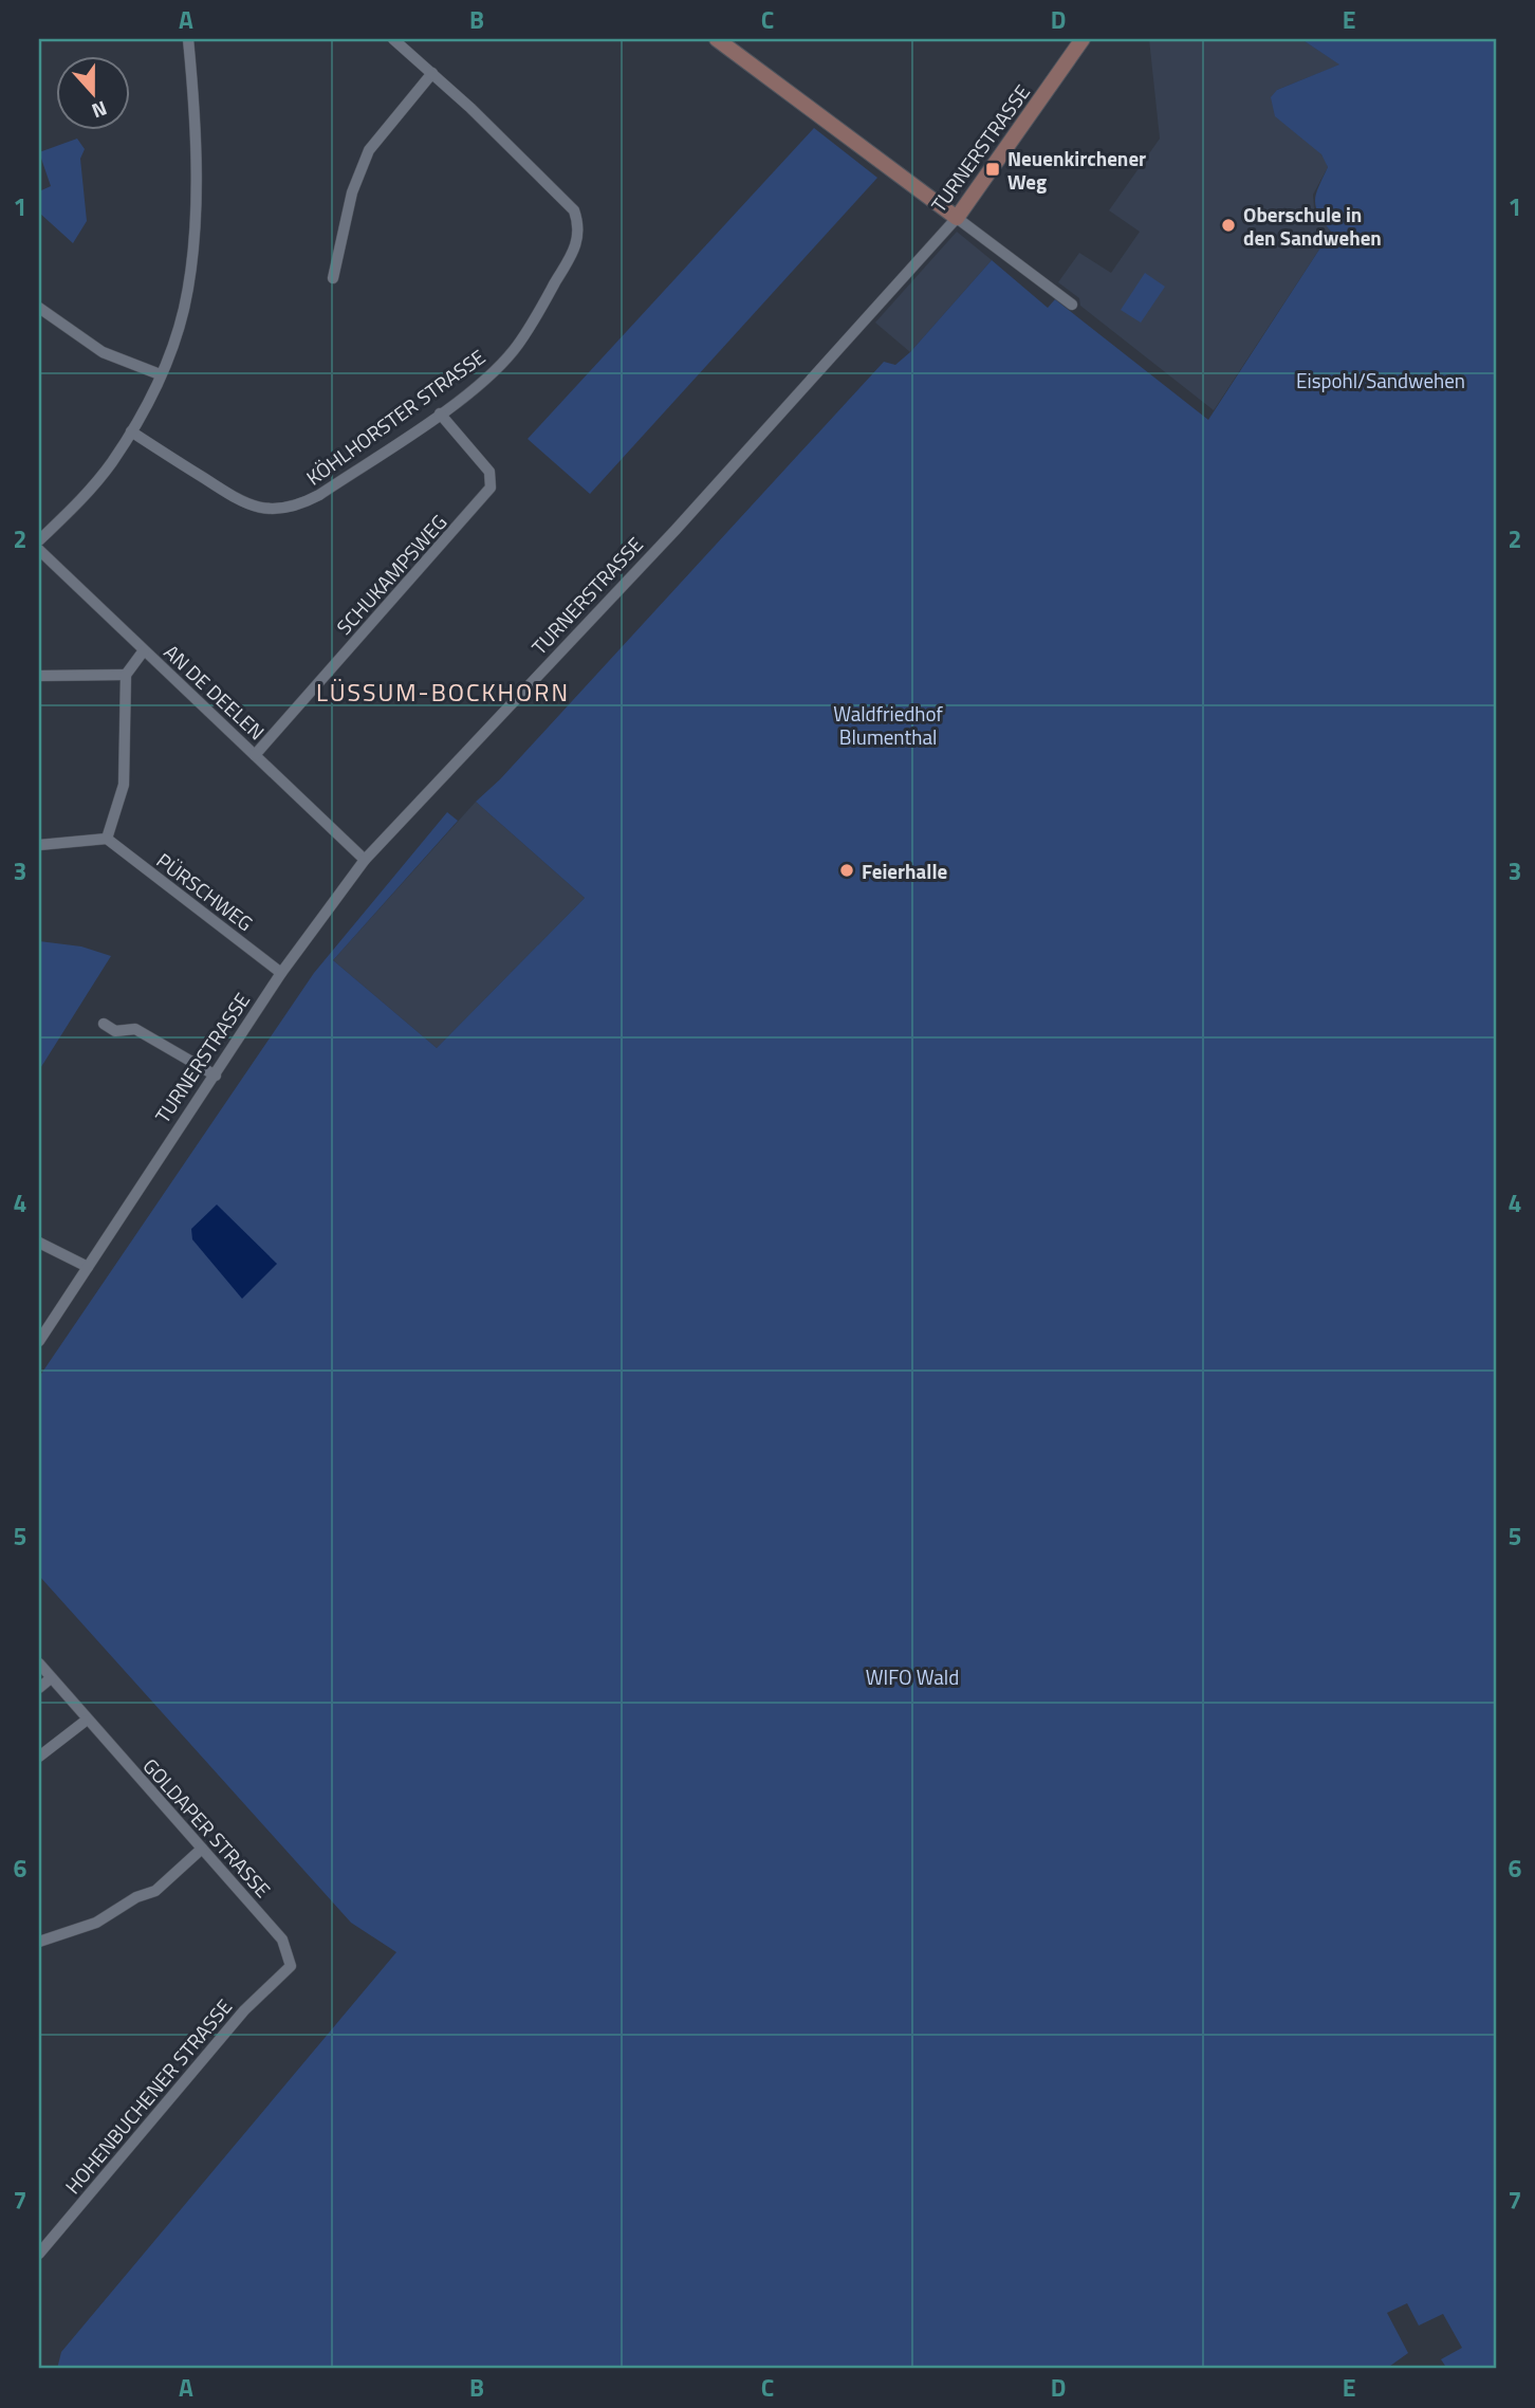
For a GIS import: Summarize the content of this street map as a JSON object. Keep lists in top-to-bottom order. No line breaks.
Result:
{"streets":{"street":["TURNERSTRASSE","KÖHLHORSTER STRASSE","SCHUKAMPSWEG","AN DE DEELEN","PÜRSCHWEG","GOLDAPER STRASSE","HOHENBUCHENER STRASSE"]},"crossings":[["TURNERSTRASSE","AN DE DEELEN"],["TURNERSTRASSE","PÜRSCHWEG"],["KÖHLHORSTER STRASSE","SCHUKAMPSWEG"],["SCHUKAMPSWEG","AN DE DEELEN"],["GOLDAPER STRASSE","HOHENBUCHENER STRASSE"]],"districts":["LÜSSUM-BOCKHORN"],"parks":["Eispohl/Sandwehen","Waldfriedhof Blumenthal","WIFO Wald"],"places":{"transit":["Neuenkirchener Weg"],"other":["Oberschule in den Sandwehen","Feierhalle"]},"north":"bottom","grid":{"columns":["A","B","C","D","E"],"rows":["1","2","3","4","5","6","7"]}}
